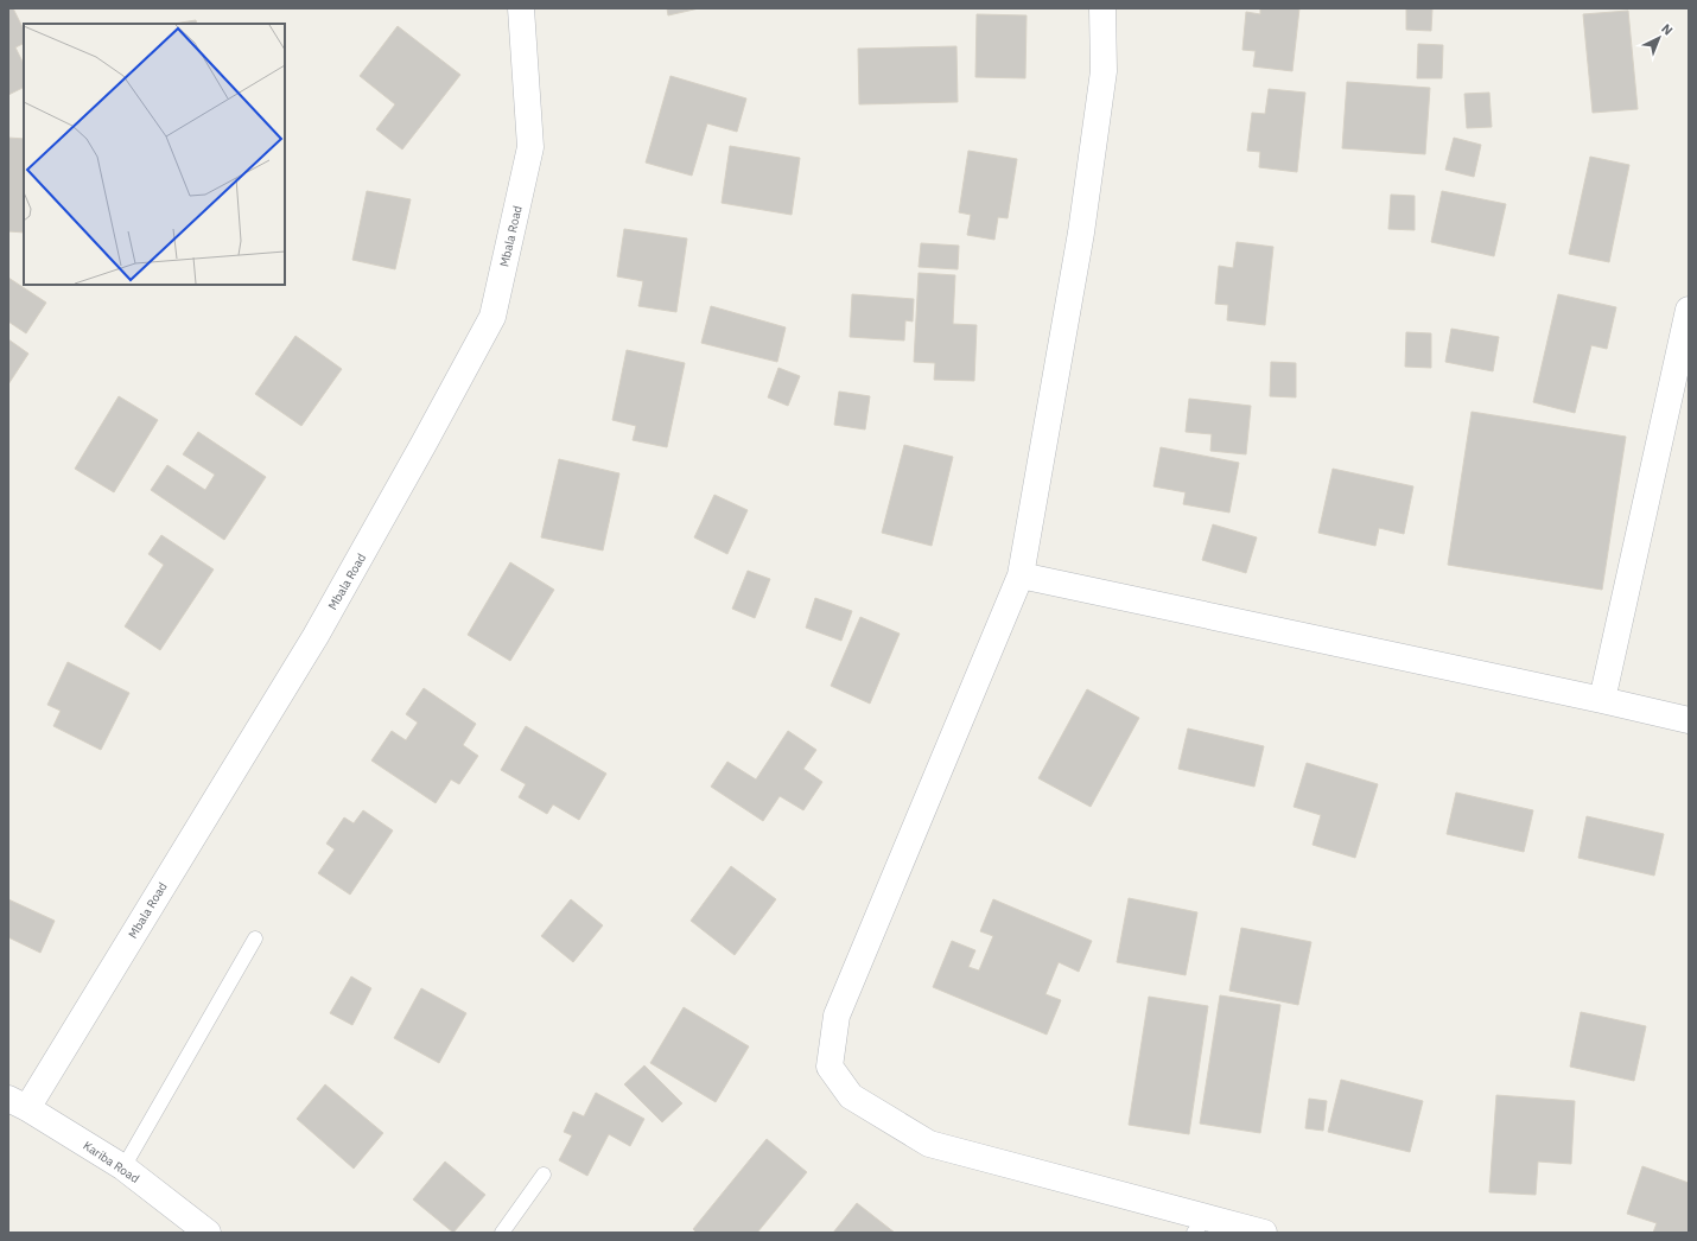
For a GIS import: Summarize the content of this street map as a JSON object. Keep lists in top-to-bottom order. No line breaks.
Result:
{"streets":{"street":["Mbala Road","Kariba Road"]},"crossings":[["Mbala Road","Kariba Road"]],"north":"top right"}
